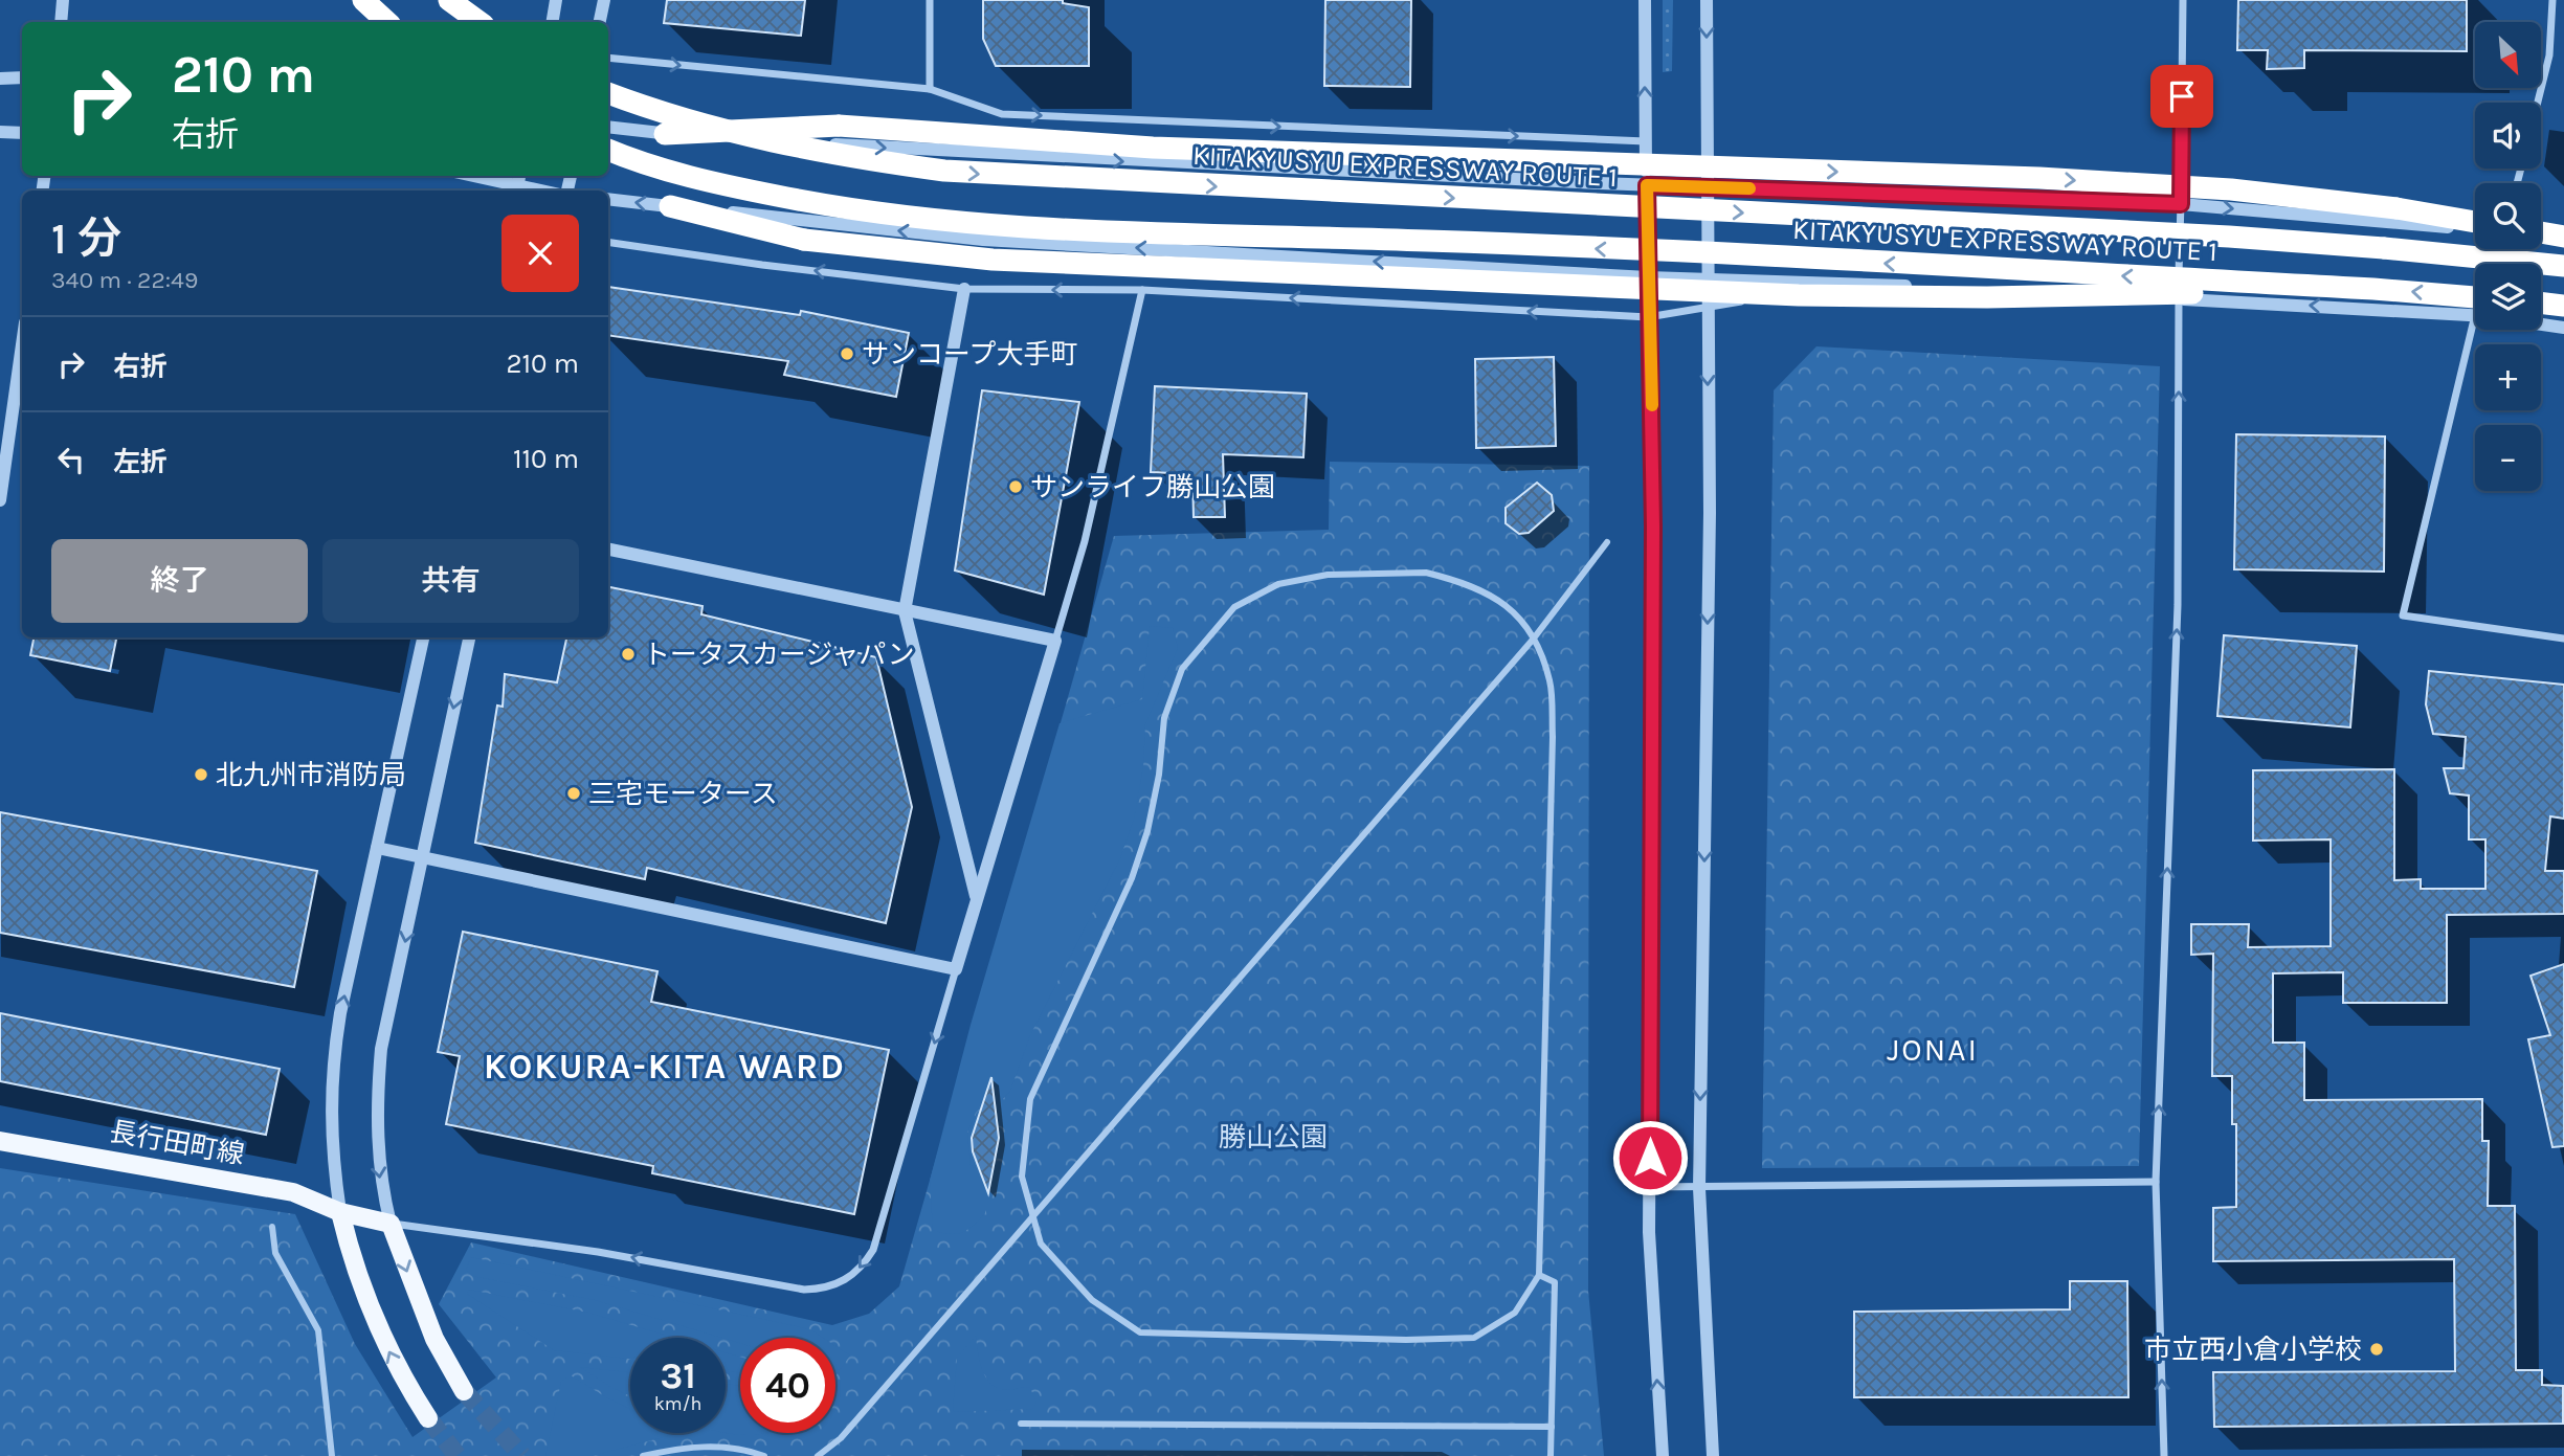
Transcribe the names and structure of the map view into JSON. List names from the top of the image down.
{
  "streets": {
    "highway": ["KITAKYUSYU EXPRESSWAY ROUTE 1"],
    "main road": ["長行田町線"]
  },
  "districts": ["JONAI", "KOKURA-KITA WARD"],
  "parks": ["勝山公園"],
  "places": [
    "サンコープ大手町",
    "サンライフ勝山公園",
    "トータスカージャパン",
    "北九州市消防局",
    "三宅モータース",
    "市立西小倉小学校"
  ],
  "north": "bottom right",
  "page": {
    "map_buttons": ["+", "−"],
    "turn": ["210 m", "右折"],
    "heading": ["1 分", "340 m · 22:49"],
    "list": [
      {
        "name": "右折",
        "value": "210 m"
      },
      {
        "name": "左折",
        "value": "110 m"
      }
    ],
    "buttons": ["終了", "共有"],
    "speed": "31 km/h",
    "limit": "40"
  }
}
